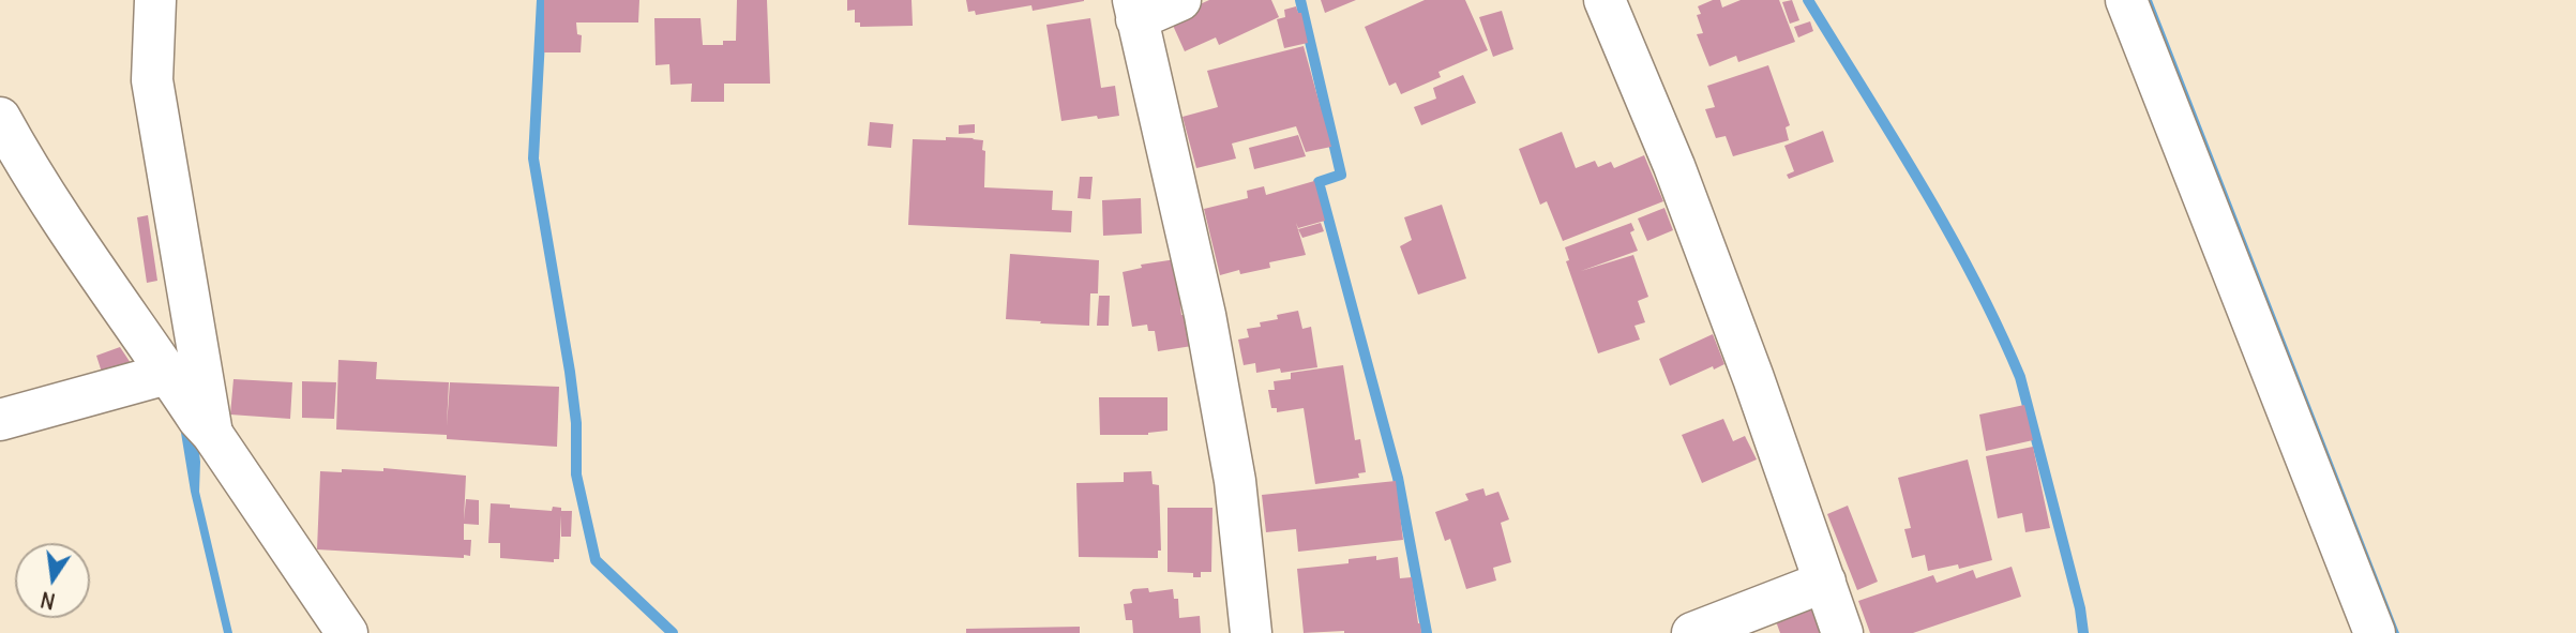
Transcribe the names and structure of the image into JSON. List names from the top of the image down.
{
  "north": "bottom"
}
